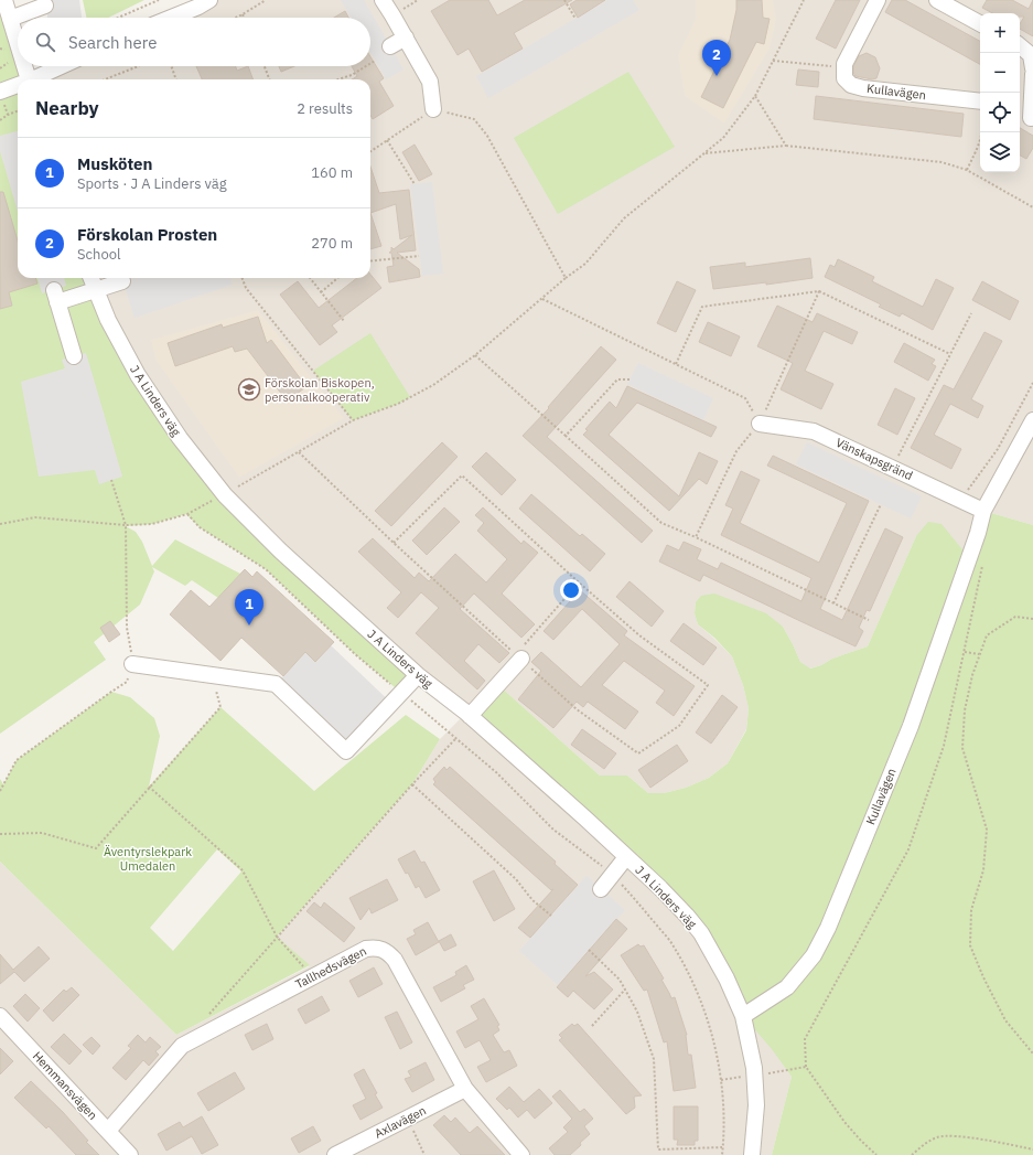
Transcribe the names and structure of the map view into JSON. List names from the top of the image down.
{
  "streets": {
    "street": [
      "Kullavägen",
      "J A Linders väg",
      "Vänskapsgränd",
      "Tallhedsvägen",
      "Hemmansvägen",
      "Axlavägen"
    ]
  },
  "crossings": [
    ["Kullavägen", "J A Linders väg"],
    ["Kullavägen", "Vänskapsgränd"],
    ["Tallhedsvägen", "Hemmansvägen"],
    ["Tallhedsvägen", "Axlavägen"]
  ],
  "parks": ["Äventyrslekpark Umedalen"],
  "places": {
    "school or university": ["Förskolan Biskopen, personalkooperativ"]
  },
  "page": {
    "map_buttons": ["+", "−"],
    "search": "Search here",
    "pins": ["2", "1"],
    "heading": ["Nearby", "2 results"],
    "list": [
      {
        "mark": "1",
        "name": "Musköten",
        "note": "Sports · J A Linders väg",
        "value": "160 m"
      },
      {
        "mark": "2",
        "name": "Förskolan Prosten",
        "note": "School",
        "value": "270 m"
      }
    ]
  }
}
